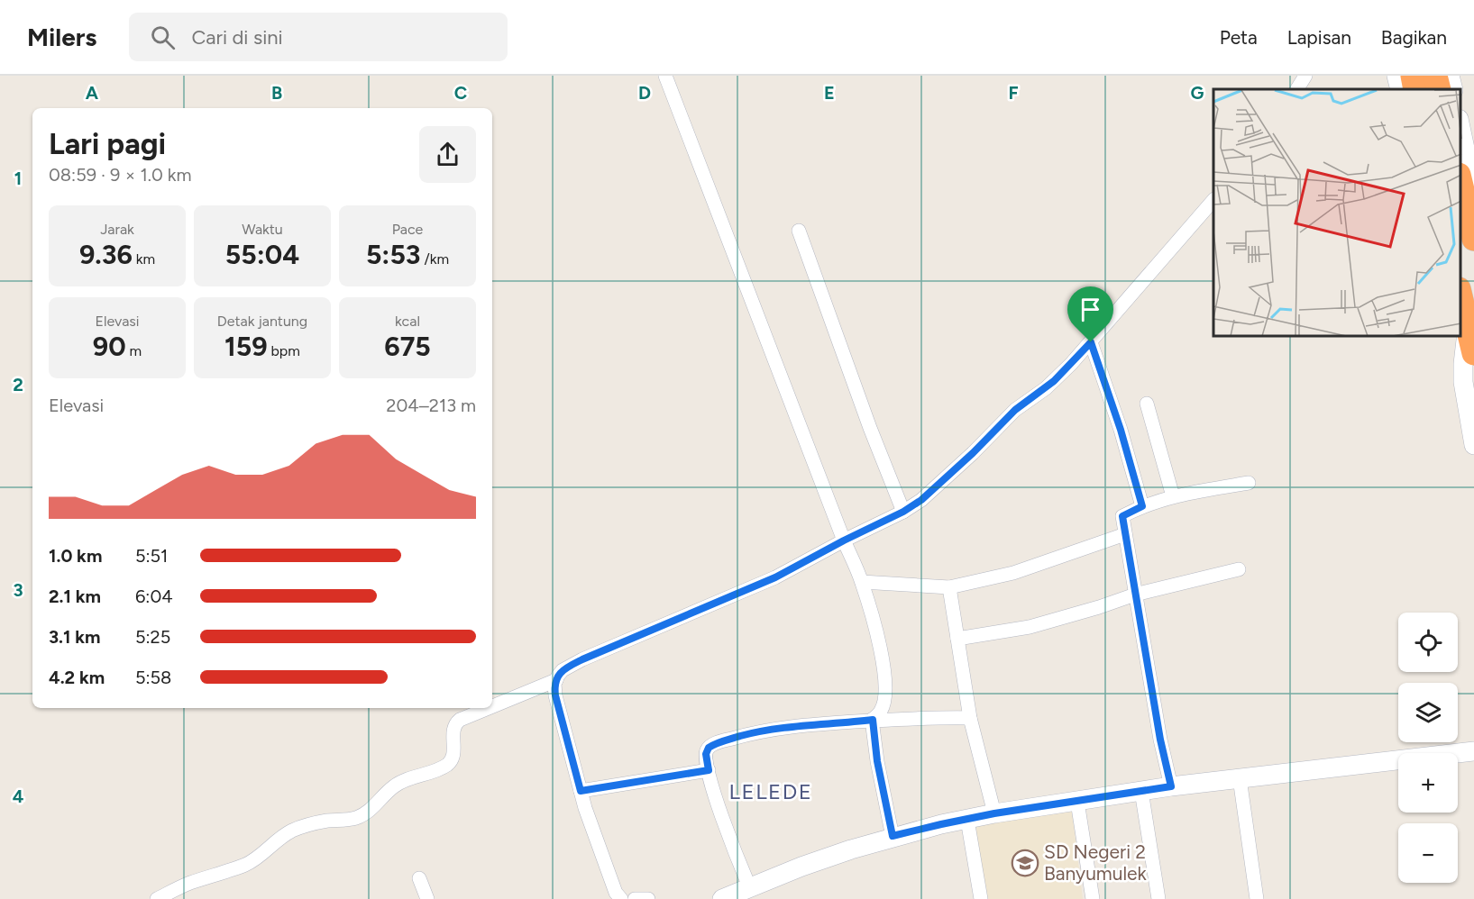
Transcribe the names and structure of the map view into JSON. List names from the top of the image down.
{
  "districts": ["LELEDE"],
  "places": {
    "school or university": ["SD Negeri 2 Banyumulek"]
  },
  "page": {
    "header": "Milers",
    "search": "Cari di sini",
    "nav": ["Peta", "Lapisan", "Bagikan"],
    "heading": ["Lari pagi", "08:59 · 9 × 1.0 km"],
    "stats": [
      ["Jarak", "9.36 km"],
      ["Waktu", "55:04"],
      ["Pace", "5:53 /km"],
      ["Elevasi", "90 m"],
      ["Detak jantung", "159 bpm"],
      ["kcal", "675"]
    ],
    "chart": ["Elevasi", "204–213 m"],
    "list": [
      {
        "name": "1.0 km",
        "note": "5:51"
      },
      {
        "name": "2.1 km",
        "note": "6:04"
      },
      {
        "name": "3.1 km",
        "note": "5:25"
      },
      {
        "name": "4.2 km",
        "note": "5:58"
      }
    ],
    "map_buttons": ["+", "−"]
  },
  "grid": {
    "columns": [
      "A",
      "B",
      "C",
      "D",
      "E",
      "F",
      "G"
    ],
    "rows": [
      "1",
      "2",
      "3",
      "4"
    ]
  }
}
